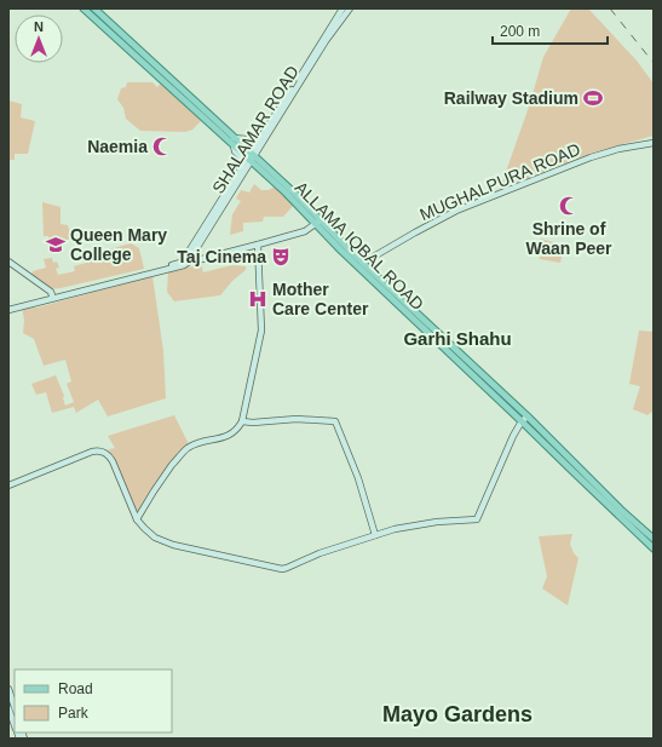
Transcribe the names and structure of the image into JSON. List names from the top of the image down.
{
  "streets": {
    "main road": ["SHALAMAR ROAD", "MUGHALPURA ROAD", "ALLAMA IQBAL ROAD"]
  },
  "crossings": [
    ["SHALAMAR ROAD", "ALLAMA IQBAL ROAD"],
    ["MUGHALPURA ROAD", "ALLAMA IQBAL ROAD"]
  ],
  "districts": ["Garhi Shahu", "Mayo Gardens"],
  "places": {
    "sports": ["Railway Stadium"],
    "mosque": ["Naemia", "Shrine of Waan Peer"],
    "school or university": ["Queen Mary College"],
    "theatre": ["Taj Cinema"],
    "hospital": ["Mother Care Center"]
  },
  "legend": ["Road", "Park"],
  "scale_bar": "200 m",
  "north": "top"
}
